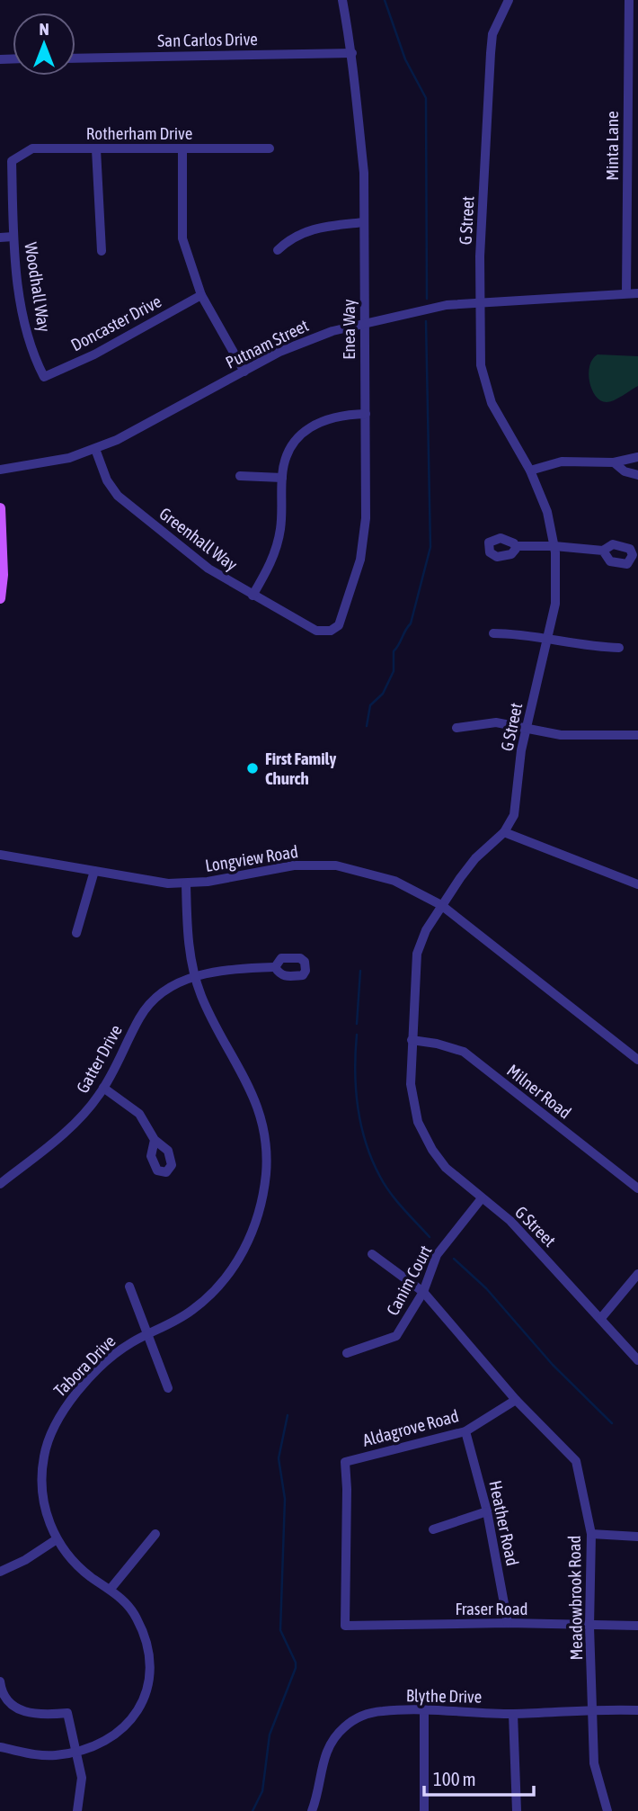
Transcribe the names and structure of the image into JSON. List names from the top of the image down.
{
  "streets": {
    "street": [
      "San Carlos Drive",
      "Rotherham Drive",
      "Minta Lane",
      "G Street",
      "Woodhall Way",
      "Doncaster Drive",
      "Enea Way",
      "Putnam Street",
      "Greenhall Way",
      "Longview Road",
      "Gatter Drive",
      "Milner Road",
      "Canim Court",
      "Tabora Drive",
      "Aldagrove Road",
      "Heather Road",
      "Meadowbrook Road",
      "Fraser Road",
      "Blythe Drive"
    ]
  },
  "crossings": [
    ["San Carlos Drive", "Enea Way"],
    ["Rotherham Drive", "Woodhall Way"],
    ["Minta Lane", "Putnam Street"],
    ["G Street", "Putnam Street"],
    ["G Street", "Longview Road"],
    ["G Street", "Milner Road"],
    ["G Street", "Canim Court"],
    ["Woodhall Way", "Doncaster Drive"],
    ["Enea Way", "Putnam Street"],
    ["Enea Way", "Greenhall Way"],
    ["Putnam Street", "Greenhall Way"],
    ["Longview Road", "Tabora Drive"],
    ["Gatter Drive", "Tabora Drive"],
    ["Canim Court", "Meadowbrook Road"],
    ["Aldagrove Road", "Heather Road"],
    ["Aldagrove Road", "Meadowbrook Road"],
    ["Aldagrove Road", "Fraser Road"],
    ["Heather Road", "Fraser Road"],
    ["Meadowbrook Road", "Fraser Road"],
    ["Meadowbrook Road", "Blythe Drive"]
  ],
  "places": ["First Family Church"],
  "scale_bar": "100 m",
  "north": "top"
}
